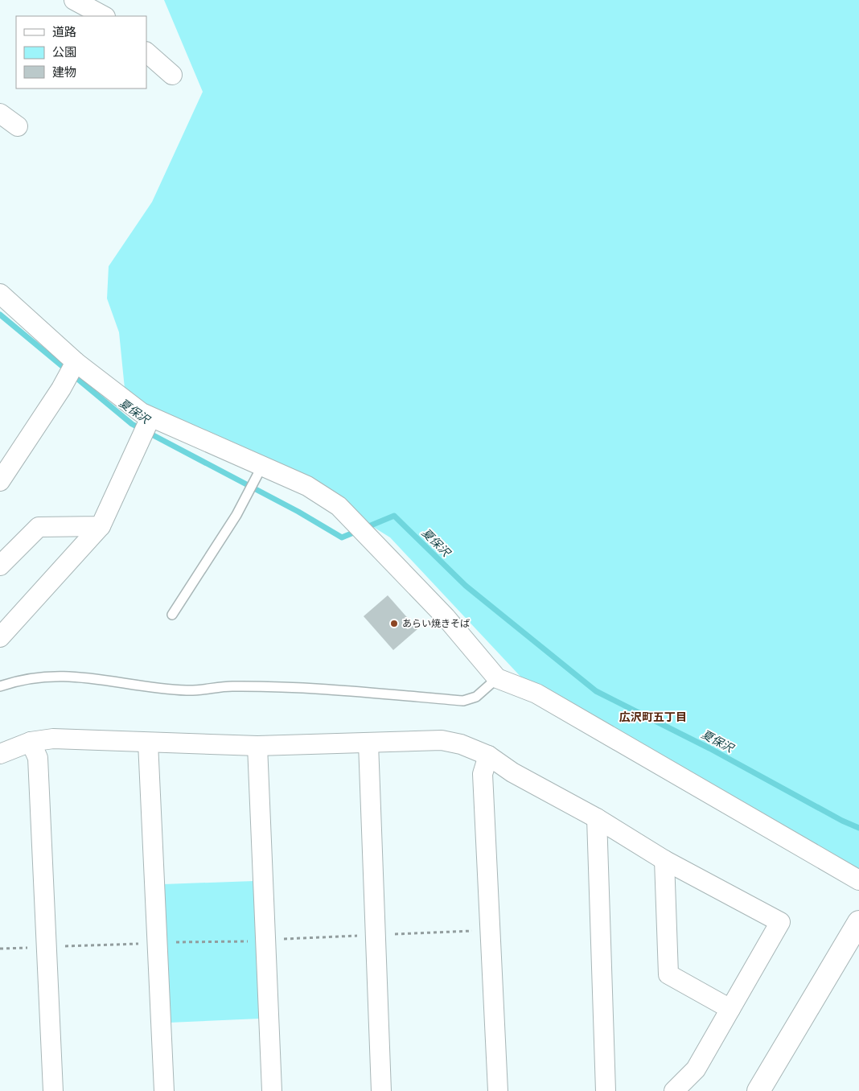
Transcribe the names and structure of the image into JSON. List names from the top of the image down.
{
  "districts": ["広沢町五丁目"],
  "water": ["夏保沢"],
  "places": ["あらい焼きそば"],
  "legend": ["道路", "公園", "建物"]
}
